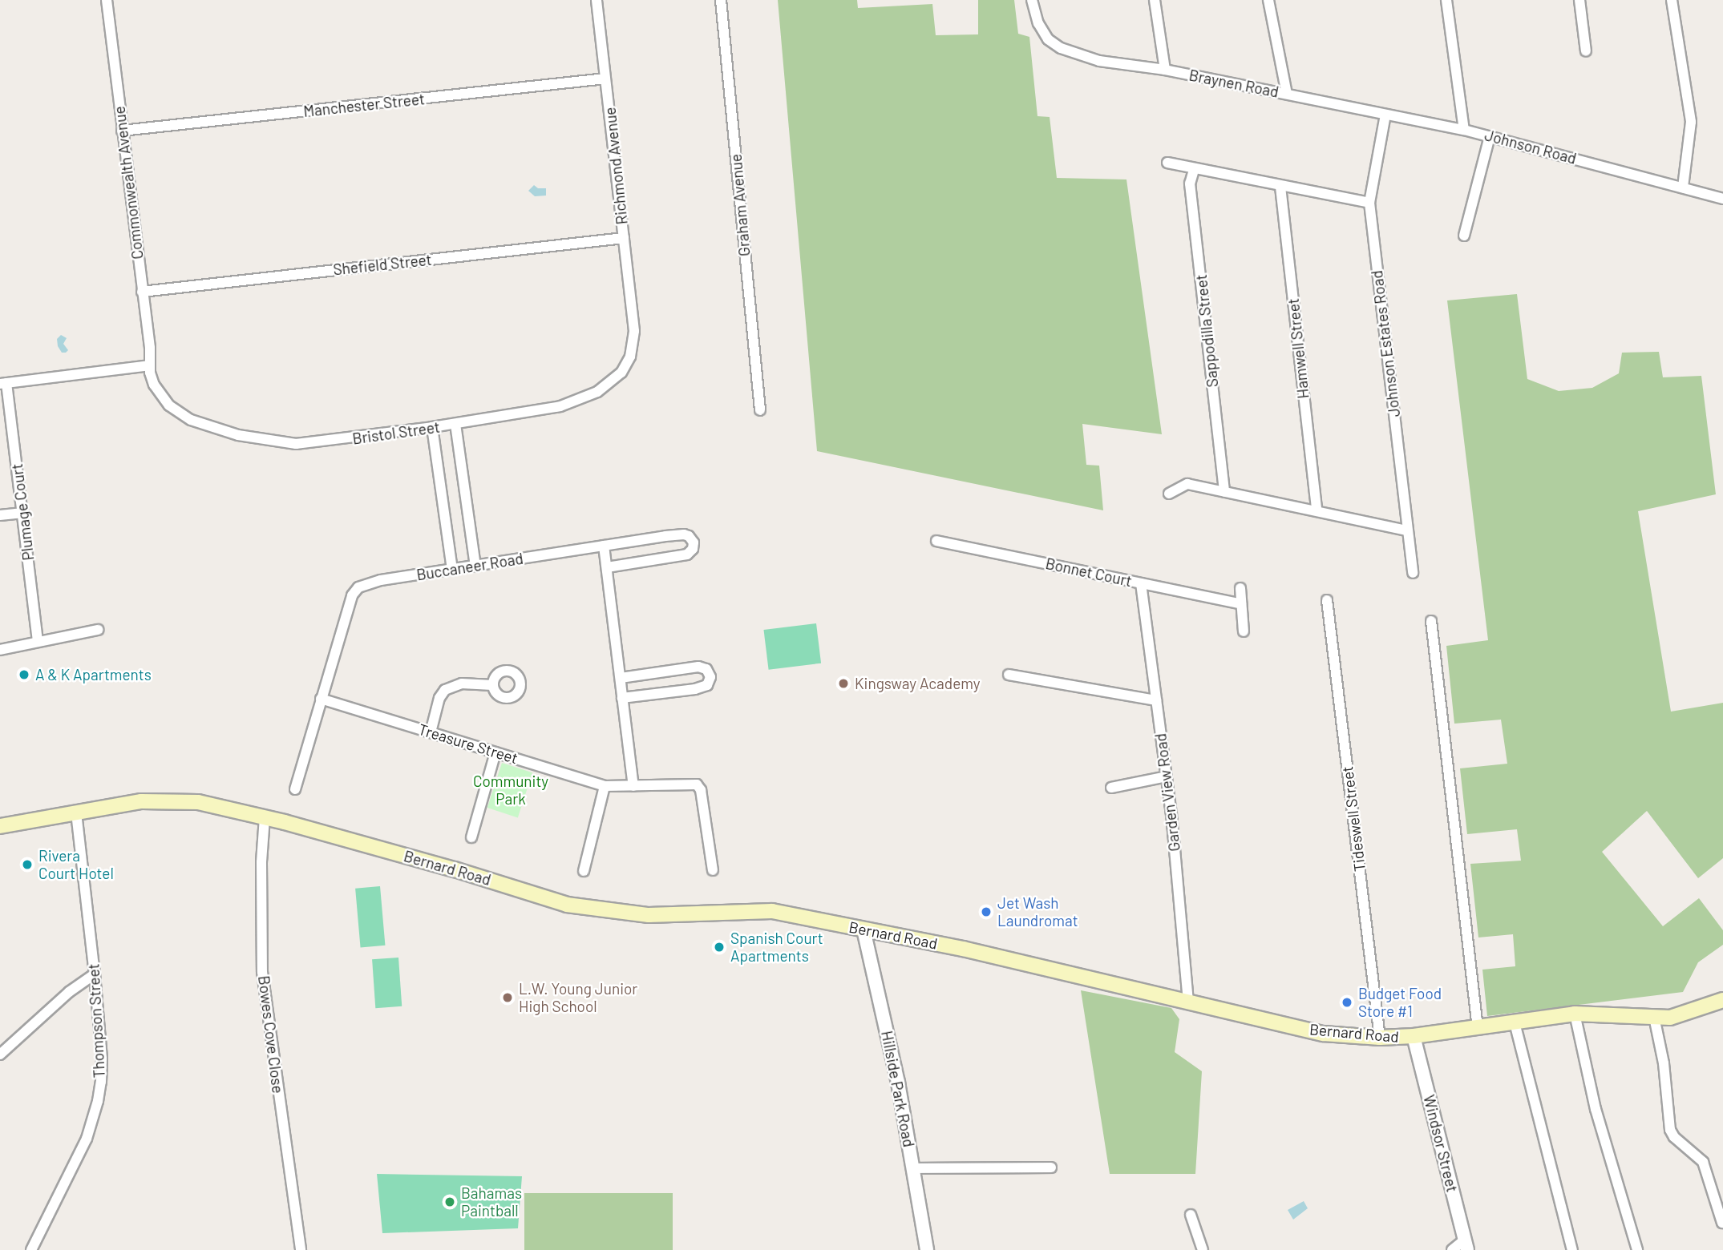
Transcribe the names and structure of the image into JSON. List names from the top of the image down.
{
  "streets": {
    "main road": ["Bernard Road"],
    "street": [
      "Braynen Road",
      "Manchester Street",
      "Johnson Road",
      "Richmond Avenue",
      "Commonwealth Avenue",
      "Graham Avenue",
      "Shefield Street",
      "Sappodilla Street",
      "Johnson Estates Road",
      "Hamwell Street",
      "Bristol Street",
      "Plumage Court",
      "Buccaneer Road",
      "Bonnet Court",
      "Treasure Street",
      "Garden View Road",
      "Tideswell Street",
      "Thompson Street",
      "Bowes Cove Close",
      "Hillside Park Road",
      "Windsor Street"
    ]
  },
  "crossings": [
    ["Braynen Road", "Johnson Road"],
    ["Braynen Road", "Johnson Estates Road"],
    ["Manchester Street", "Richmond Avenue"],
    ["Manchester Street", "Commonwealth Avenue"],
    ["Richmond Avenue", "Shefield Street"],
    ["Richmond Avenue", "Bristol Street"],
    ["Commonwealth Avenue", "Shefield Street"],
    ["Commonwealth Avenue", "Bristol Street"],
    ["Buccaneer Road", "Treasure Street"],
    ["Bonnet Court", "Garden View Road"],
    ["Garden View Road", "Bernard Road"],
    ["Tideswell Street", "Bernard Road"],
    ["Bernard Road", "Thompson Street"],
    ["Bernard Road", "Bowes Cove Close"],
    ["Bernard Road", "Hillside Park Road"],
    ["Bernard Road", "Windsor Street"]
  ],
  "parks": ["Community Park"],
  "places": [
    "A & K Apartments",
    "Kingsway Academy",
    "Rivera Court Hotel",
    "Jet Wash Laundromat",
    "Spanish Court Apartments",
    "L.W. Young Junior High School",
    "Budget Food Store #1",
    "Bahamas Paintball"
  ]
}
